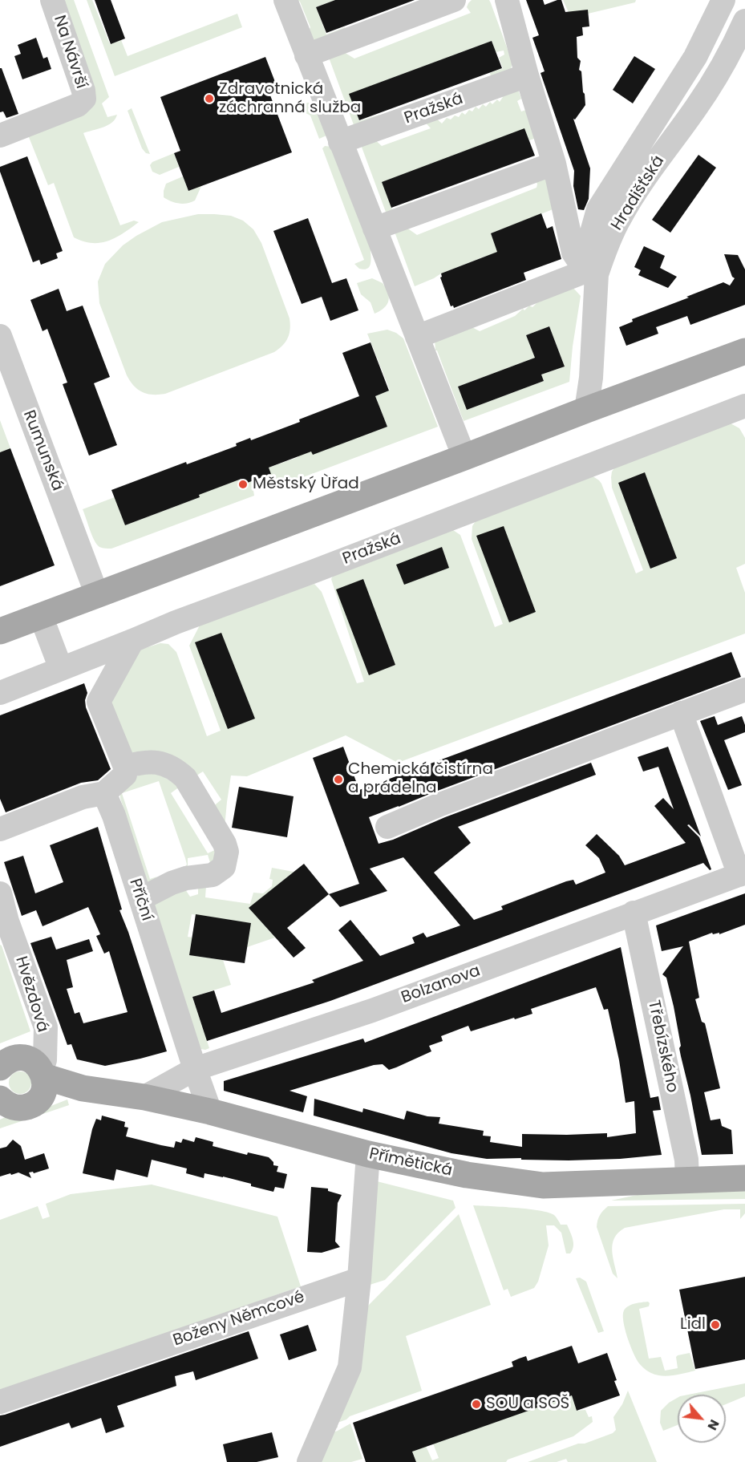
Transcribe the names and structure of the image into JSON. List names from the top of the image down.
{
  "streets": {
    "main road": ["Přímětická"],
    "street": [
      "Na Návrší",
      "Pražská",
      "Hradišťská",
      "Rumunská",
      "Příční",
      "Bolzanova",
      "Hvězdová",
      "Třebízského",
      "Boženy Němcové"
    ]
  },
  "crossings": [
    ["Příční", "Bolzanova"],
    ["Příční", "Přímětická"],
    ["Bolzanova", "Třebízského"],
    ["Bolzanova", "Přímětická"],
    ["Hvězdová", "Přímětická"],
    ["Třebízského", "Přímětická"]
  ],
  "places": [
    "Zdravotnická záchranná služba",
    "Městský Ùřad",
    "Chemická čistírna a prádelna",
    "Lidl",
    "SOU a SOŠ"
  ],
  "north": "bottom right"
}
